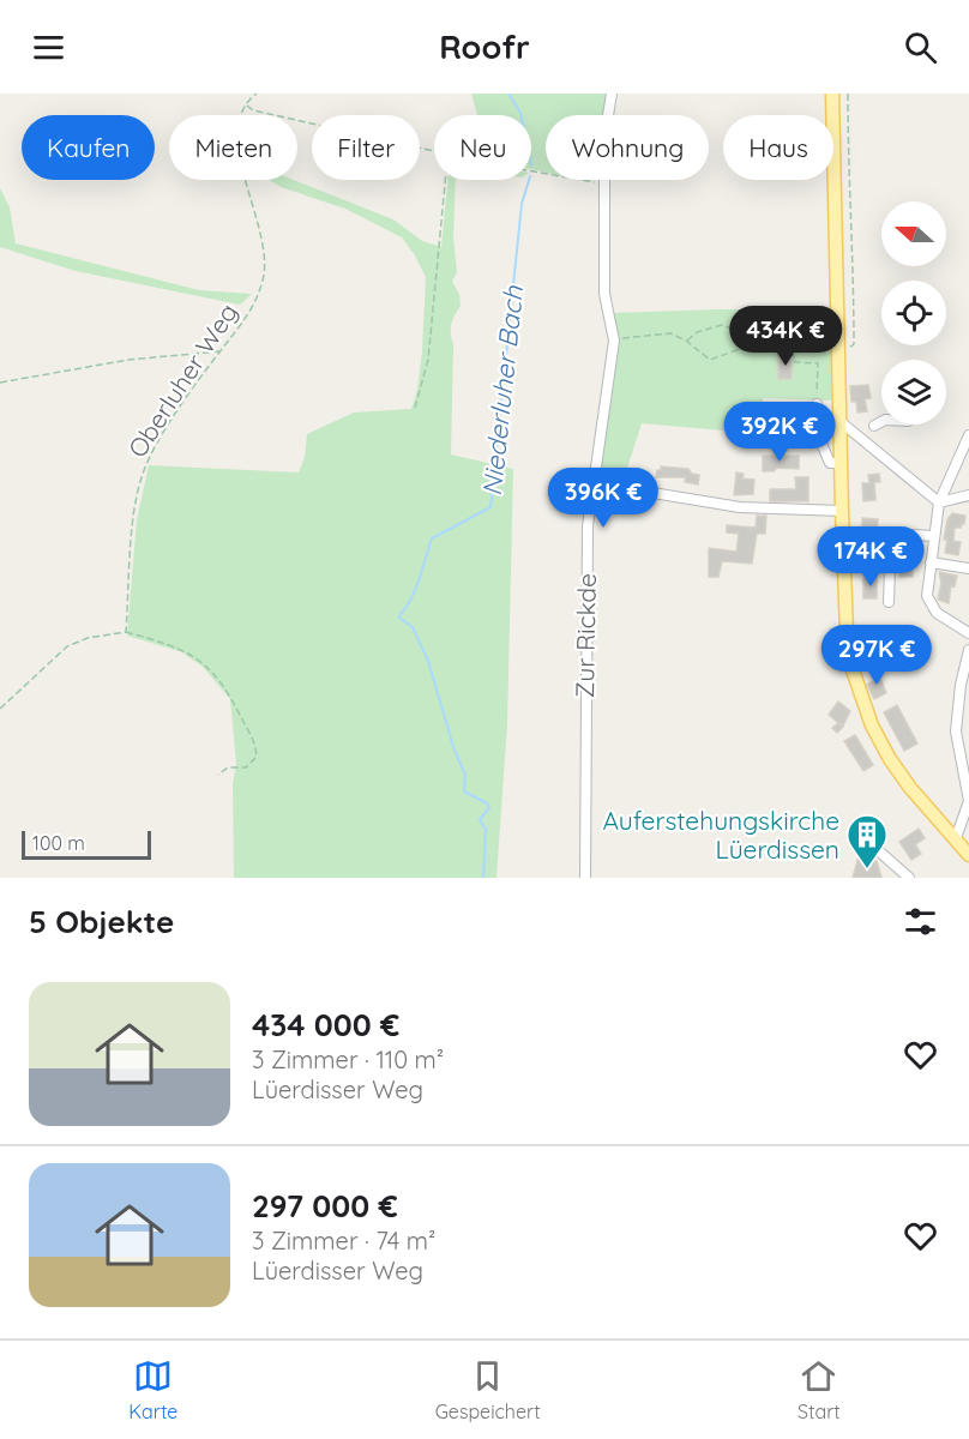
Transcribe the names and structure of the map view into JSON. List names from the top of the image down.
{
  "streets": {
    "street": ["Zur Rickde"],
    "path": ["Oberluher Weg"]
  },
  "water": ["Niederluher Bach"],
  "places": {
    "building": ["Auferstehungskirche Lüerdissen"]
  },
  "scale_bar": "100 m",
  "north": "left",
  "page": {
    "header": "Roofr",
    "chip": [
      "Kaufen",
      "Mieten",
      "Filter",
      "Neu",
      "Wohnung",
      "Haus"
    ],
    "price": [
      "434K €",
      "392K €",
      "396K €",
      "174K €",
      "297K €"
    ],
    "scale": "100 m",
    "heading": "5 Objekte",
    "list": [
      {
        "name": "434 000 €",
        "note": "3 Zimmer · 110 m² · Lüerdisser Weg"
      },
      {
        "name": "297 000 €",
        "note": "3 Zimmer · 74 m² · Lüerdisser Weg"
      }
    ],
    "tabs": ["Karte", "Gespeichert", "Start"]
  }
}
